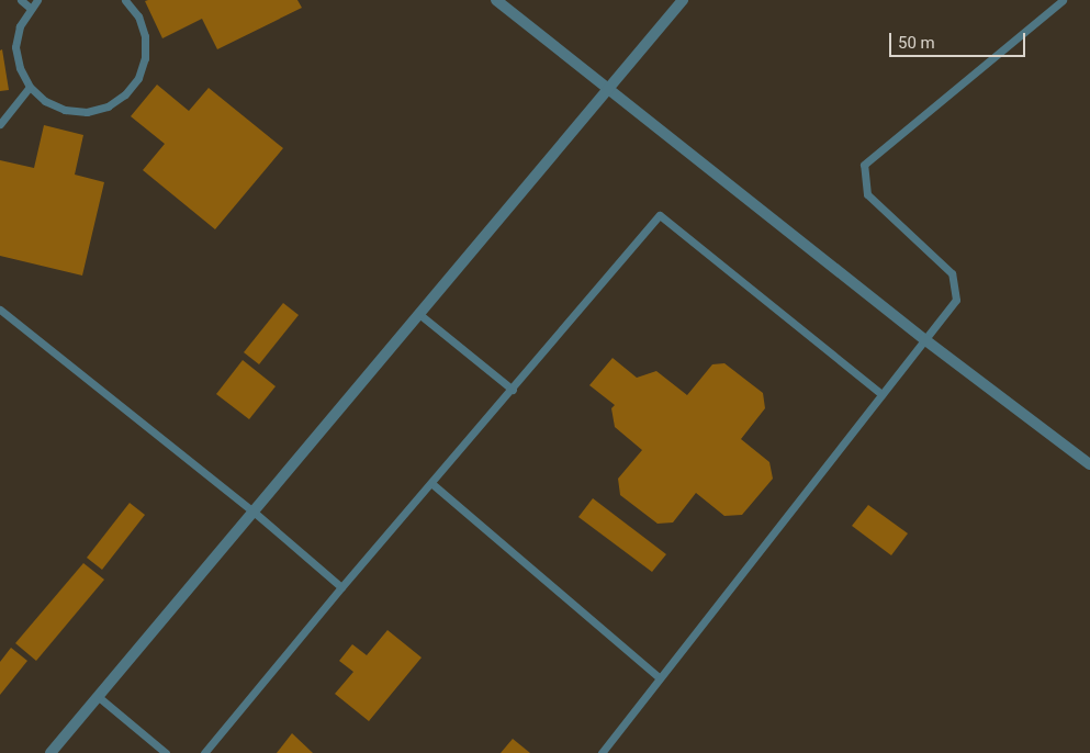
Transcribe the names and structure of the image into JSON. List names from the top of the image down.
{
  "scale_bar": "50 m"
}
